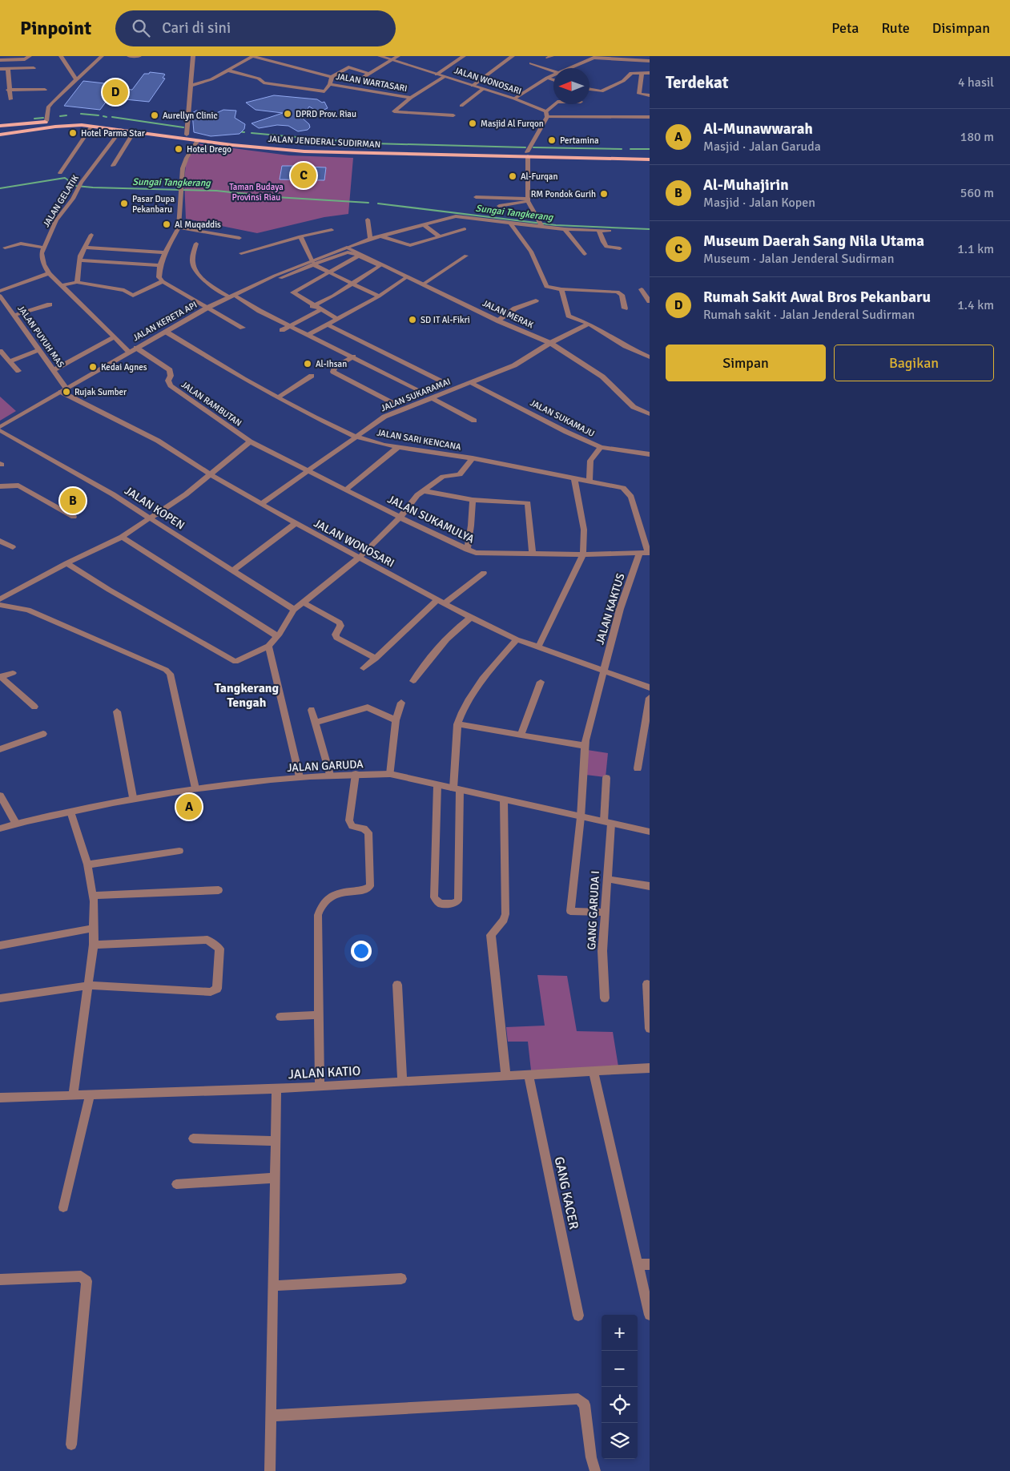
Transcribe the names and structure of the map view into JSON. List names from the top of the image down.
{
  "streets": {
    "main road": ["JALAN JENDERAL SUDIRMAN"],
    "street": [
      "JALAN WONOSARI",
      "JALAN WARTASARI",
      "JALAN GELATIK",
      "JALAN MERAK",
      "JALAN KERETA API",
      "JALAN PUYUH MAS",
      "JALAN SUKARAMAI",
      "JALAN RAMBUTAN",
      "JALAN SUKAMAJU",
      "JALAN SARI KENCANA",
      "JALAN KOPEN",
      "JALAN SUKAMULYA",
      "JALAN KAKTUS",
      "JALAN GARUDA",
      "GANG GARUDA I",
      "JALAN KATIO",
      "GANG KACER"
    ]
  },
  "crossings": [
    ["JALAN WONOSARI", "JALAN WARTASARI"],
    ["JALAN WONOSARI", "JALAN KERETA API"],
    ["JALAN WONOSARI", "JALAN PUYUH MAS"],
    ["JALAN WONOSARI", "JALAN SUKARAMAI"],
    ["JALAN WONOSARI", "JALAN KAKTUS"],
    ["JALAN JENDERAL SUDIRMAN", "JALAN GELATIK"],
    ["JALAN MERAK", "JALAN KERETA API"],
    ["JALAN MERAK", "JALAN SUKARAMAI"],
    ["JALAN KERETA API", "JALAN PUYUH MAS"],
    ["JALAN KERETA API", "JALAN RAMBUTAN"],
    ["JALAN KERETA API", "JALAN SARI KENCANA"],
    ["JALAN KERETA API", "JALAN KOPEN"],
    ["JALAN SUKARAMAI", "JALAN SUKAMAJU"],
    ["JALAN SUKARAMAI", "JALAN SARI KENCANA"],
    ["JALAN SUKARAMAI", "JALAN SUKAMULYA"],
    ["JALAN RAMBUTAN", "JALAN SUKAMULYA"],
    ["JALAN SARI KENCANA", "JALAN SUKAMULYA"],
    ["JALAN SARI KENCANA", "JALAN KAKTUS"],
    ["JALAN SUKAMULYA", "JALAN KAKTUS"],
    ["JALAN KAKTUS", "JALAN GARUDA"],
    ["JALAN KAKTUS", "GANG GARUDA I"],
    ["JALAN GARUDA", "GANG GARUDA I"],
    ["JALAN KATIO", "GANG KACER"]
  ],
  "districts": ["Tangkerang Tengah"],
  "water": ["Sungai Tangkerang"],
  "parks": ["Taman Budaya Provinsi Riau"],
  "places": [
    "DPRD Prov. Riau",
    "Aurellyn Clinic",
    "Masjid Al Furqon",
    "Hotel Parma Star",
    "Pertamina",
    "Hotel Drego",
    "Al-Furqan",
    "RM Pondok Gurih",
    "Pasar Dupa Pekanbaru",
    "Al Muqaddis",
    "SD IT Al-Fikri",
    "Al-Ihsan",
    "Kedai Agnes",
    "Rujak Sumber"
  ],
  "north": "left",
  "page": {
    "header": "Pinpoint",
    "search": "Cari di sini",
    "nav": ["Peta", "Rute", "Disimpan"],
    "heading": ["Terdekat", "4 hasil"],
    "pins": [
      "D",
      "C",
      "B",
      "A"
    ],
    "list": [
      {
        "mark": "A",
        "name": "Al-Munawwarah",
        "note": "Masjid · Jalan Garuda",
        "value": "180 m"
      },
      {
        "mark": "B",
        "name": "Al-Muhajirin",
        "note": "Masjid · Jalan Kopen",
        "value": "560 m"
      },
      {
        "mark": "C",
        "name": "Museum Daerah Sang Nila Utama",
        "note": "Museum · Jalan Jenderal Sudirman",
        "value": "1.1 km"
      },
      {
        "mark": "D",
        "name": "Rumah Sakit Awal Bros Pekanbaru",
        "note": "Rumah sakit · Jalan Jenderal Sudirman",
        "value": "1.4 km"
      }
    ],
    "buttons": ["Simpan", "Bagikan"],
    "map_buttons": ["+", "−"]
  }
}
